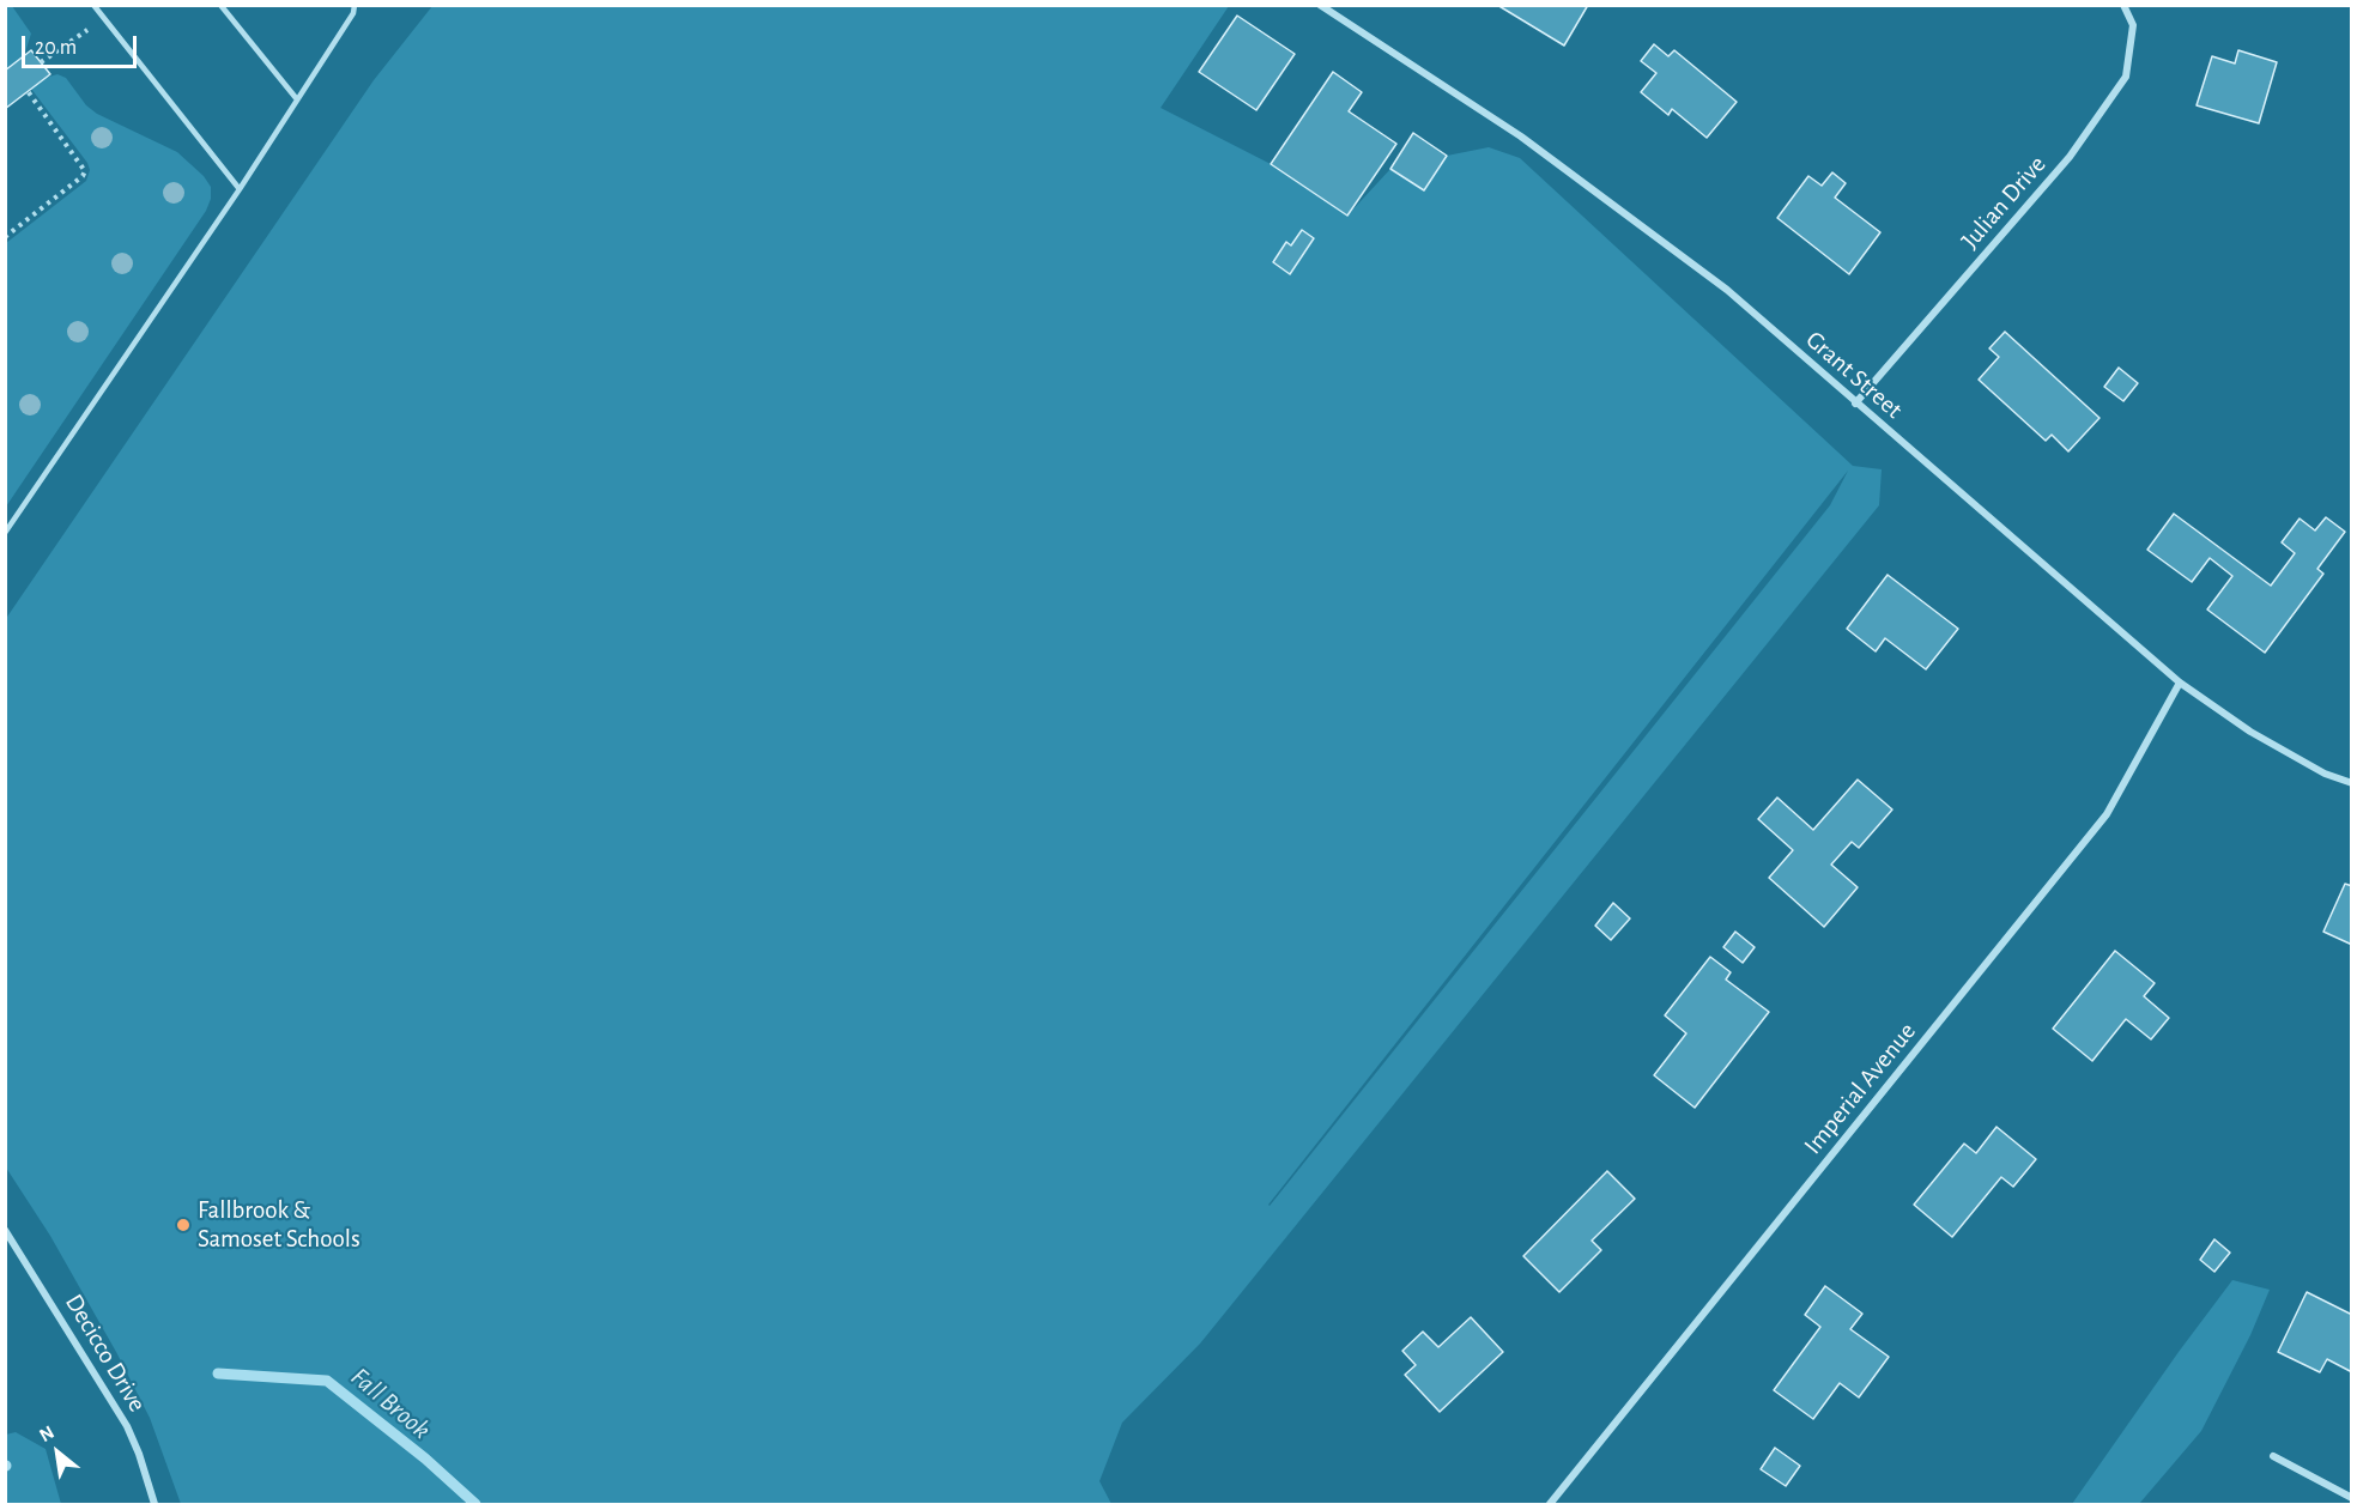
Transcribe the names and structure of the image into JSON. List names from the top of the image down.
{
  "streets": {
    "street": [
      "Julian Drive",
      "Grant Street",
      "Imperial Avenue",
      "Decicco Drive"
    ]
  },
  "crossings": [
    ["Julian Drive", "Grant Street"],
    ["Grant Street", "Imperial Avenue"]
  ],
  "water": ["Fall Brook"],
  "places": ["Fallbrook & Samoset Schools"],
  "scale_bar": "20 m",
  "north": "top left"
}
